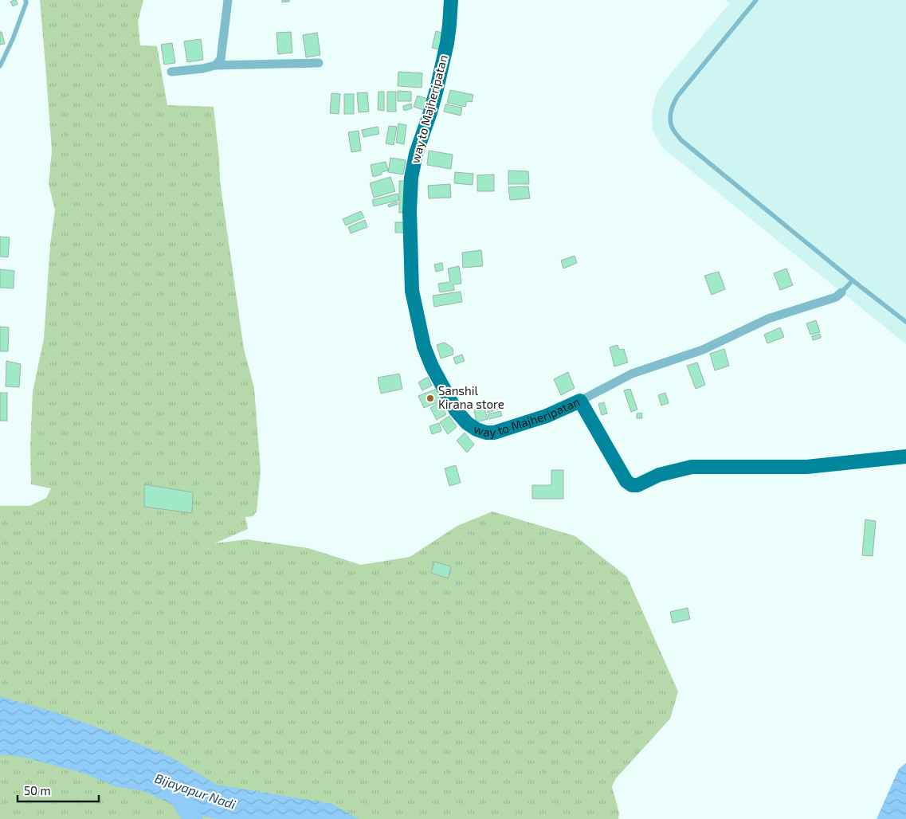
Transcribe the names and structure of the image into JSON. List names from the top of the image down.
{
  "streets": {
    "main road": ["way to Majheripatan"]
  },
  "water": ["Bijayapur Nadi"],
  "places": ["Sanshil Kirana store"],
  "scale_bar": "50 m"
}
